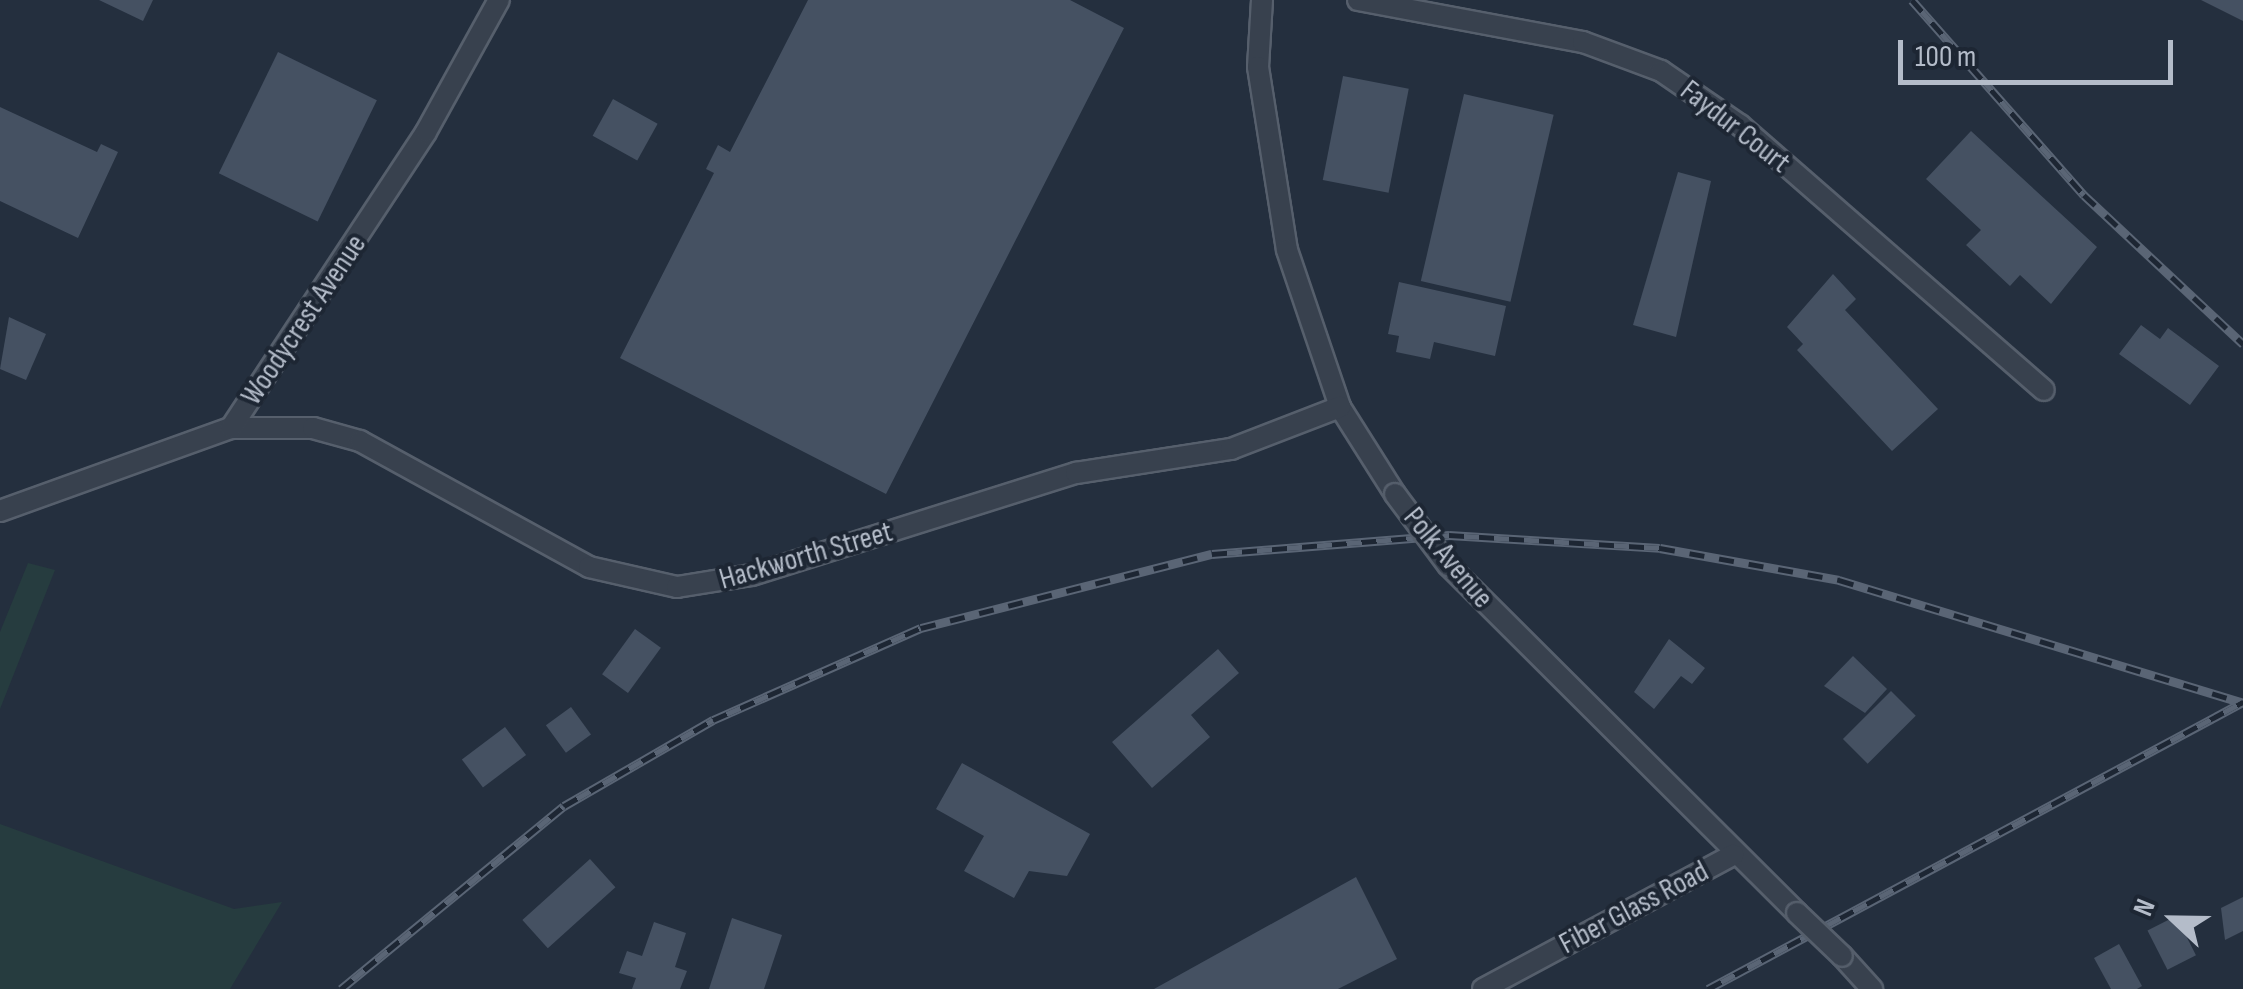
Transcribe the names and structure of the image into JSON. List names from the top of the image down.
{
  "streets": {
    "street": [
      "Faydur Court",
      "Woodycrest Avenue",
      "Hackworth Street",
      "Polk Avenue",
      "Fiber Glass Road"
    ]
  },
  "crossings": [
    ["Woodycrest Avenue", "Hackworth Street"],
    ["Hackworth Street", "Polk Avenue"],
    ["Polk Avenue", "Fiber Glass Road"]
  ],
  "scale_bar": "100 m",
  "north": "left"
}
